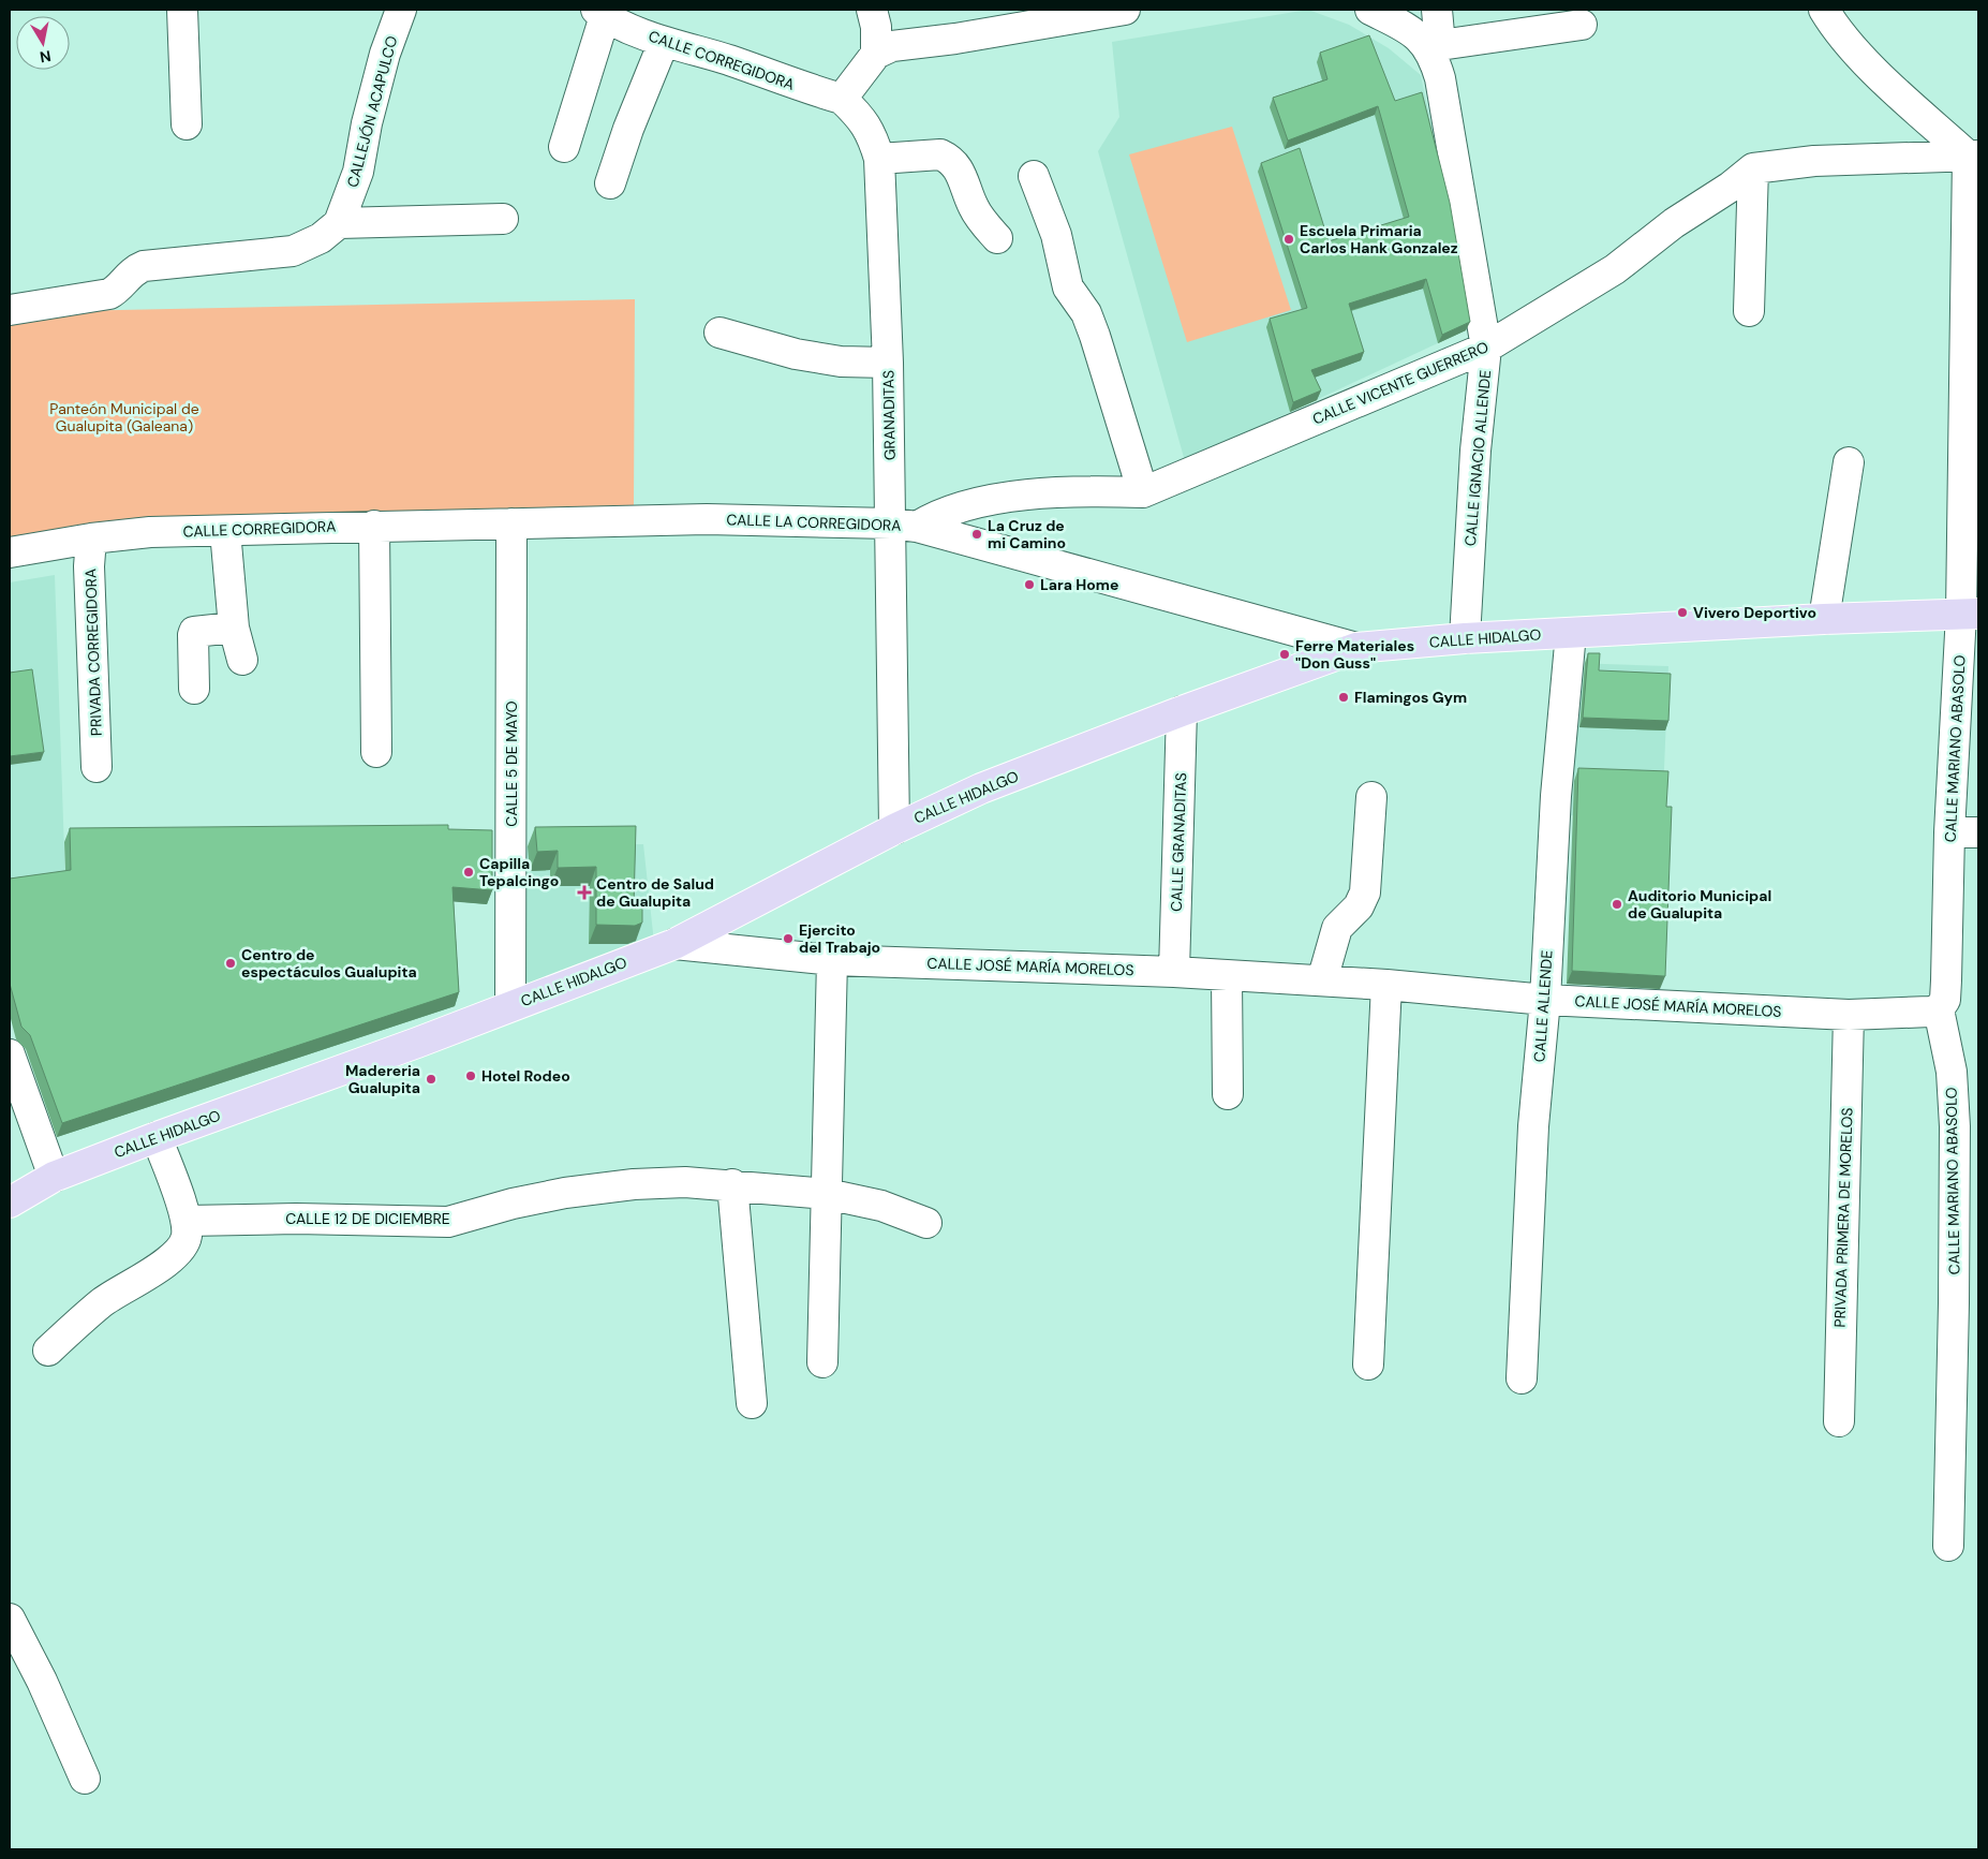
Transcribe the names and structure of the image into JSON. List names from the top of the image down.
{
  "streets": {
    "main road": ["CALLE HIDALGO"],
    "street": [
      "CALLE CORREGIDORA",
      "CALLEJÓN ACAPULCO",
      "CALLE VICENTE GUERRERO",
      "GRANADITAS",
      "CALLE IGNACIO ALLENDE",
      "CALLE LA CORREGIDORA",
      "PRIVADA CORREGIDORA",
      "CALLE MARIANO ABASOLO",
      "CALLE 5 DE MAYO",
      "CALLE GRANADITAS",
      "CALLE JOSÉ MARÍA MORELOS",
      "CALLE ALLENDE",
      "PRIVADA PRIMERA DE MORELOS",
      "CALLE 12 DE DICIEMBRE"
    ]
  },
  "crossings": [
    ["CALLE CORREGIDORA", "GRANADITAS"],
    ["CALLE CORREGIDORA", "CALLE LA CORREGIDORA"],
    ["CALLE CORREGIDORA", "PRIVADA CORREGIDORA"],
    ["CALLE CORREGIDORA", "CALLE 5 DE MAYO"],
    ["CALLE VICENTE GUERRERO", "GRANADITAS"],
    ["CALLE VICENTE GUERRERO", "CALLE IGNACIO ALLENDE"],
    ["CALLE VICENTE GUERRERO", "CALLE LA CORREGIDORA"],
    ["GRANADITAS", "CALLE LA CORREGIDORA"],
    ["GRANADITAS", "CALLE HIDALGO"],
    ["CALLE IGNACIO ALLENDE", "CALLE HIDALGO"],
    ["CALLE LA CORREGIDORA", "CALLE HIDALGO"],
    ["CALLE LA CORREGIDORA", "CALLE 5 DE MAYO"],
    ["CALLE HIDALGO", "CALLE MARIANO ABASOLO"],
    ["CALLE HIDALGO", "CALLE 5 DE MAYO"],
    ["CALLE HIDALGO", "CALLE GRANADITAS"],
    ["CALLE HIDALGO", "CALLE JOSÉ MARÍA MORELOS"],
    ["CALLE HIDALGO", "CALLE ALLENDE"],
    ["CALLE MARIANO ABASOLO", "CALLE JOSÉ MARÍA MORELOS"],
    ["CALLE GRANADITAS", "CALLE JOSÉ MARÍA MORELOS"],
    ["CALLE JOSÉ MARÍA MORELOS", "CALLE ALLENDE"],
    ["CALLE JOSÉ MARÍA MORELOS", "PRIVADA PRIMERA DE MORELOS"]
  ],
  "parks": ["Panteón Municipal de Gualupita (Galeana)"],
  "places": {
    "other": [
      "Escuela Primaria Carlos Hank Gonzalez",
      "La Cruz de mi Camino",
      "Lara Home",
      "Vivero Deportivo",
      "Ferre Materiales \"Don Guss\"",
      "Flamingos Gym",
      "Capilla Tepalcingo",
      "Auditorio Municipal de Gualupita",
      "Ejercito del Trabajo",
      "Centro de espectáculos Gualupita",
      "Hotel Rodeo",
      "Madereria Gualupita"
    ],
    "health": ["Centro de Salud de Gualupita"]
  },
  "north": "bottom"
}
